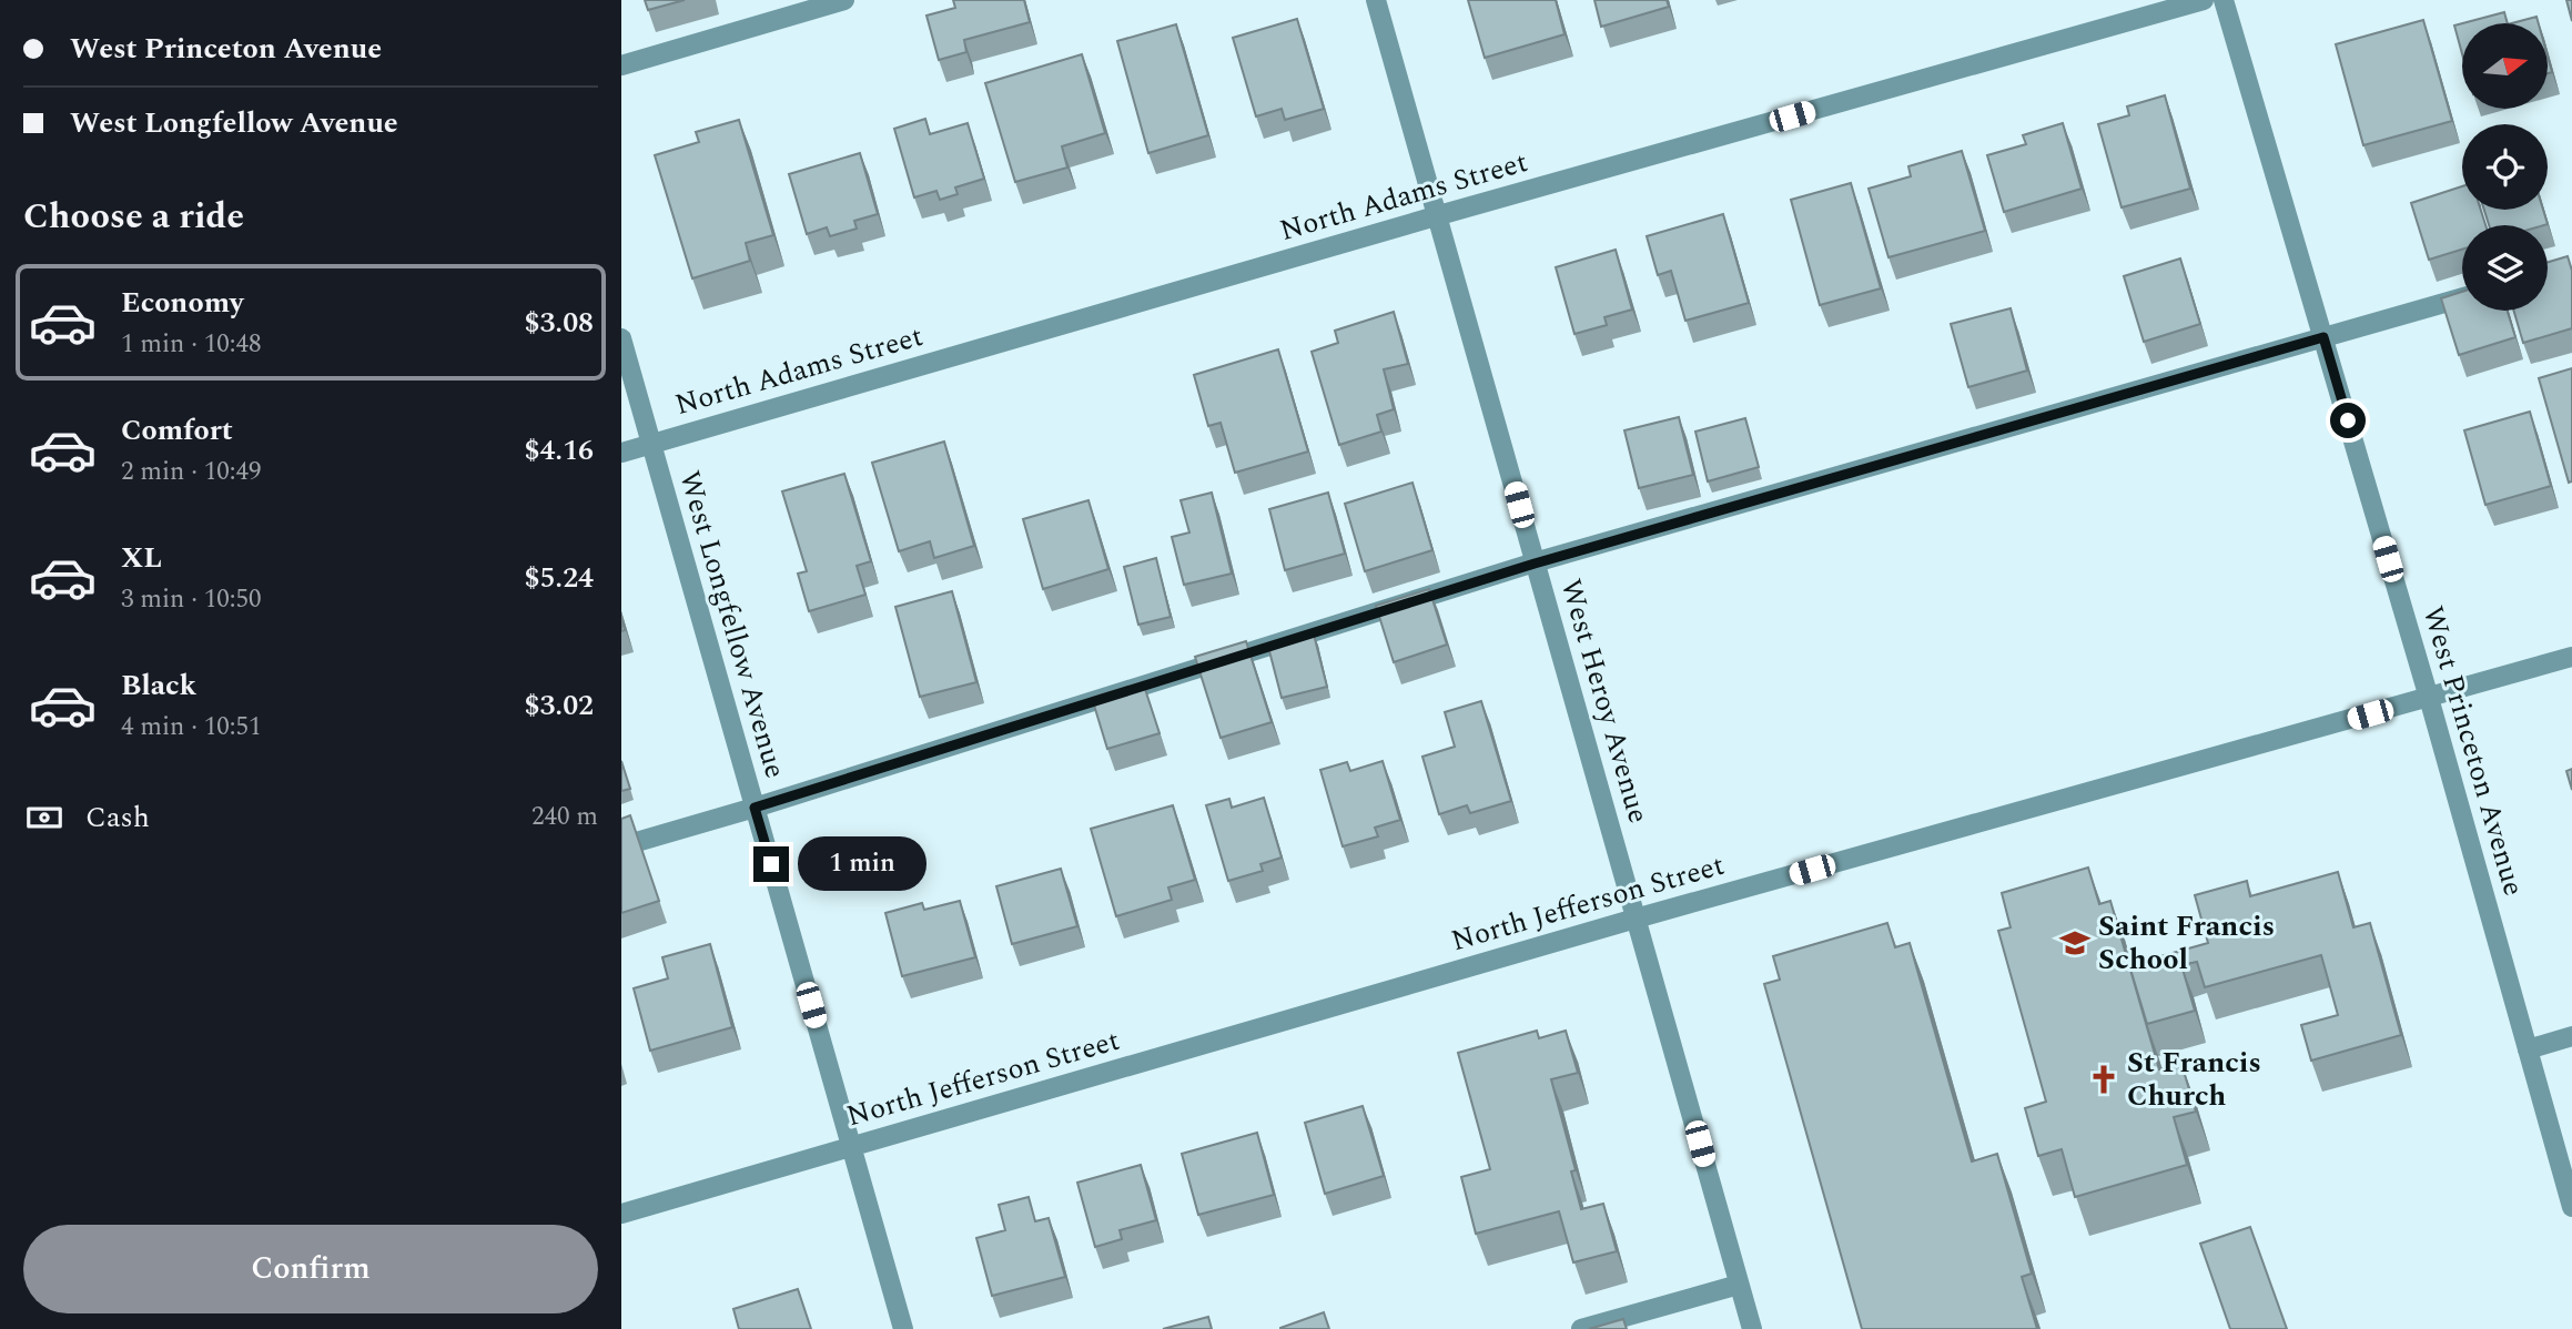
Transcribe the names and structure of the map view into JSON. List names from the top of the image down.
{
  "streets": {
    "street": [
      "North Adams Street",
      "West Longfellow Avenue",
      "West Heroy Avenue",
      "West Princeton Avenue",
      "North Jefferson Street"
    ]
  },
  "crossings": [
    ["North Adams Street", "West Longfellow Avenue"],
    ["North Adams Street", "West Heroy Avenue"],
    ["West Longfellow Avenue", "North Jefferson Street"],
    ["West Heroy Avenue", "North Jefferson Street"],
    ["West Princeton Avenue", "North Jefferson Street"]
  ],
  "places": {
    "school or university": ["Saint Francis School"],
    "church": ["St Francis Church"]
  },
  "north": "right",
  "page": {
    "banner": ["West Princeton Avenue", "West Longfellow Avenue"],
    "heading": "Choose a ride",
    "list": [
      {
        "name": "Economy",
        "note": "1 min · 10:48",
        "value": "$3.08"
      },
      {
        "name": "Comfort",
        "note": "2 min · 10:49",
        "value": "$4.16"
      },
      {
        "name": "XL",
        "note": "3 min · 10:50",
        "value": "$5.24"
      },
      {
        "name": "Black",
        "note": "4 min · 10:51",
        "value": "$3.02"
      }
    ],
    "pay": ["Cash", "240 m"],
    "bubble": "1 min",
    "buttons": "Confirm"
  }
}
